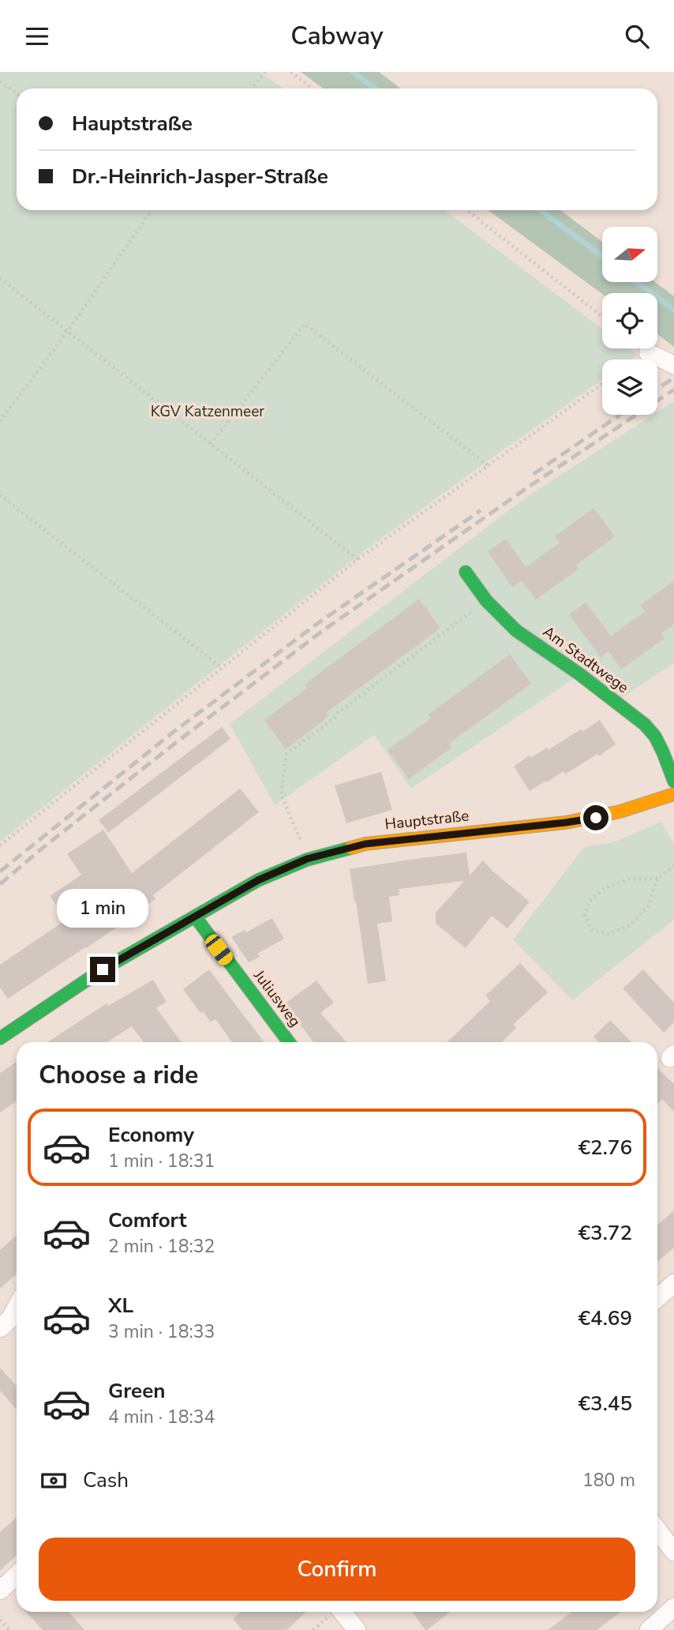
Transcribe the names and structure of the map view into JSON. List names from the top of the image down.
{
  "streets": {
    "street": ["Am Stadtwege", "Hauptstraße", "Juliusweg"]
  },
  "crossings": [
    ["Hauptstraße", "Juliusweg"]
  ],
  "parks": ["KGV Katzenmeer"],
  "north": "right",
  "page": {
    "header": "Cabway",
    "banner": ["Hauptstraße", "Dr.-Heinrich-Jasper-Straße"],
    "bubble": "1 min",
    "heading": "Choose a ride",
    "list": [
      {
        "name": "Economy",
        "note": "1 min · 18:31",
        "value": "€2.76"
      },
      {
        "name": "Comfort",
        "note": "2 min · 18:32",
        "value": "€3.72"
      },
      {
        "name": "XL",
        "note": "3 min · 18:33",
        "value": "€4.69"
      },
      {
        "name": "Green",
        "note": "4 min · 18:34",
        "value": "€3.45"
      }
    ],
    "pay": ["Cash", "180 m"],
    "buttons": "Confirm"
  }
}
